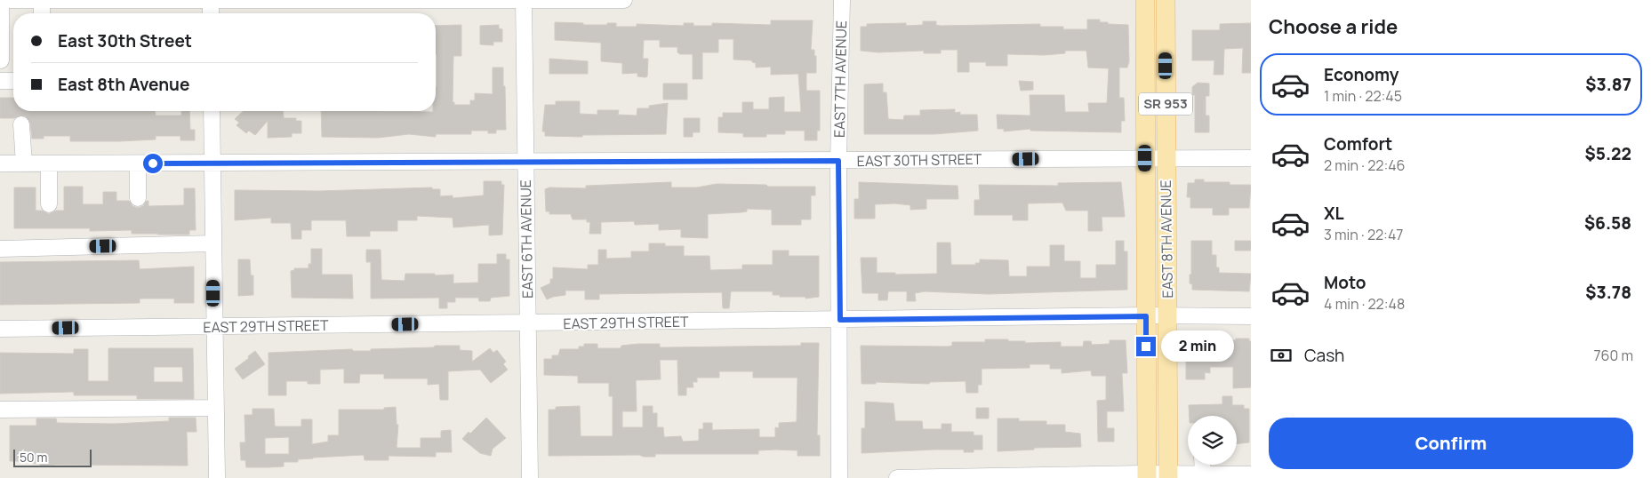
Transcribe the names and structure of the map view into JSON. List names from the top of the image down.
{
  "streets": {
    "main road": ["SR 953", "EAST 8TH AVENUE"],
    "street": [
      "EAST 7TH AVENUE",
      "EAST 30TH STREET",
      "EAST 6TH AVENUE",
      "EAST 29TH STREET"
    ]
  },
  "crossings": [
    ["EAST 7TH AVENUE", "EAST 30TH STREET"],
    ["EAST 7TH AVENUE", "EAST 29TH STREET"],
    ["EAST 30TH STREET", "EAST 6TH AVENUE"],
    ["EAST 30TH STREET", "EAST 8TH AVENUE"],
    ["EAST 6TH AVENUE", "EAST 29TH STREET"],
    ["EAST 8TH AVENUE", "EAST 29TH STREET"]
  ],
  "scale_bar": "50 m",
  "page": {
    "heading": "Choose a ride",
    "banner": ["East 30th Street", "East 8th Avenue"],
    "list": [
      {
        "name": "Economy",
        "note": "1 min · 22:45",
        "value": "$3.87"
      },
      {
        "name": "Comfort",
        "note": "2 min · 22:46",
        "value": "$5.22"
      },
      {
        "name": "XL",
        "note": "3 min · 22:47",
        "value": "$6.58"
      },
      {
        "name": "Moto",
        "note": "4 min · 22:48",
        "value": "$3.78"
      }
    ],
    "bubble": "2 min",
    "pay": ["Cash", "760 m"],
    "buttons": "Confirm",
    "scale": "50 m"
  }
}
